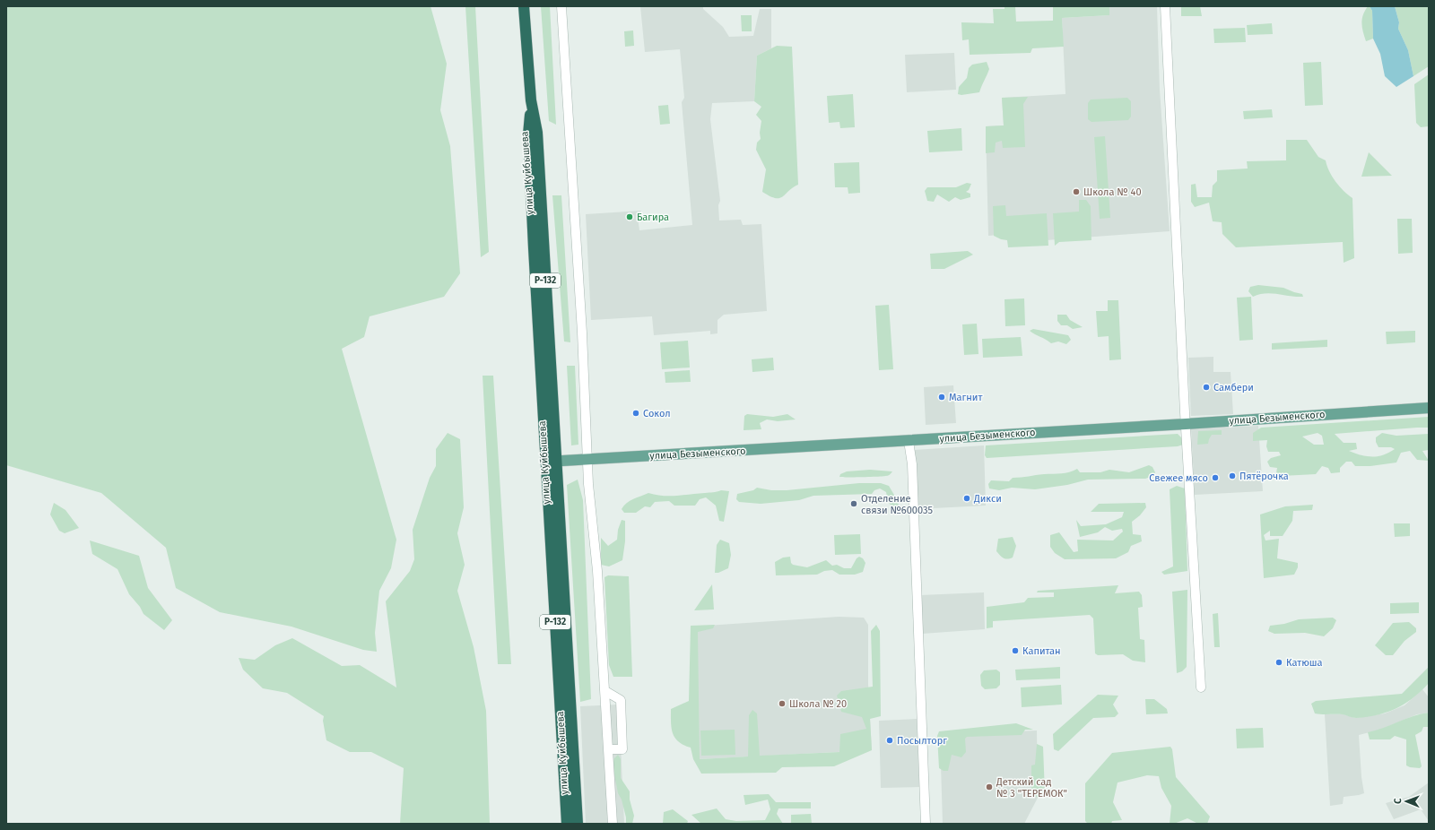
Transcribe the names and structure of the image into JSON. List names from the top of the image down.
{
  "streets": {
    "highway": ["улица Куйбышева", "Р-132"],
    "main road": ["улица Безыменского"]
  },
  "crossings": [
    ["улица Куйбышева", "улица Безыменского"]
  ],
  "places": [
    "Школа № 40",
    "Багира",
    "Самбери",
    "Магнит",
    "Сокол",
    "Пятёрочка",
    "Свежее мясо",
    "Дикси",
    "Отделение связи №600035",
    "Капитан",
    "Катюша",
    "Школа № 20",
    "Посылторг",
    "Детский сад № 3 \"ТЕРЕМОК\""
  ],
  "north": "left"
}
